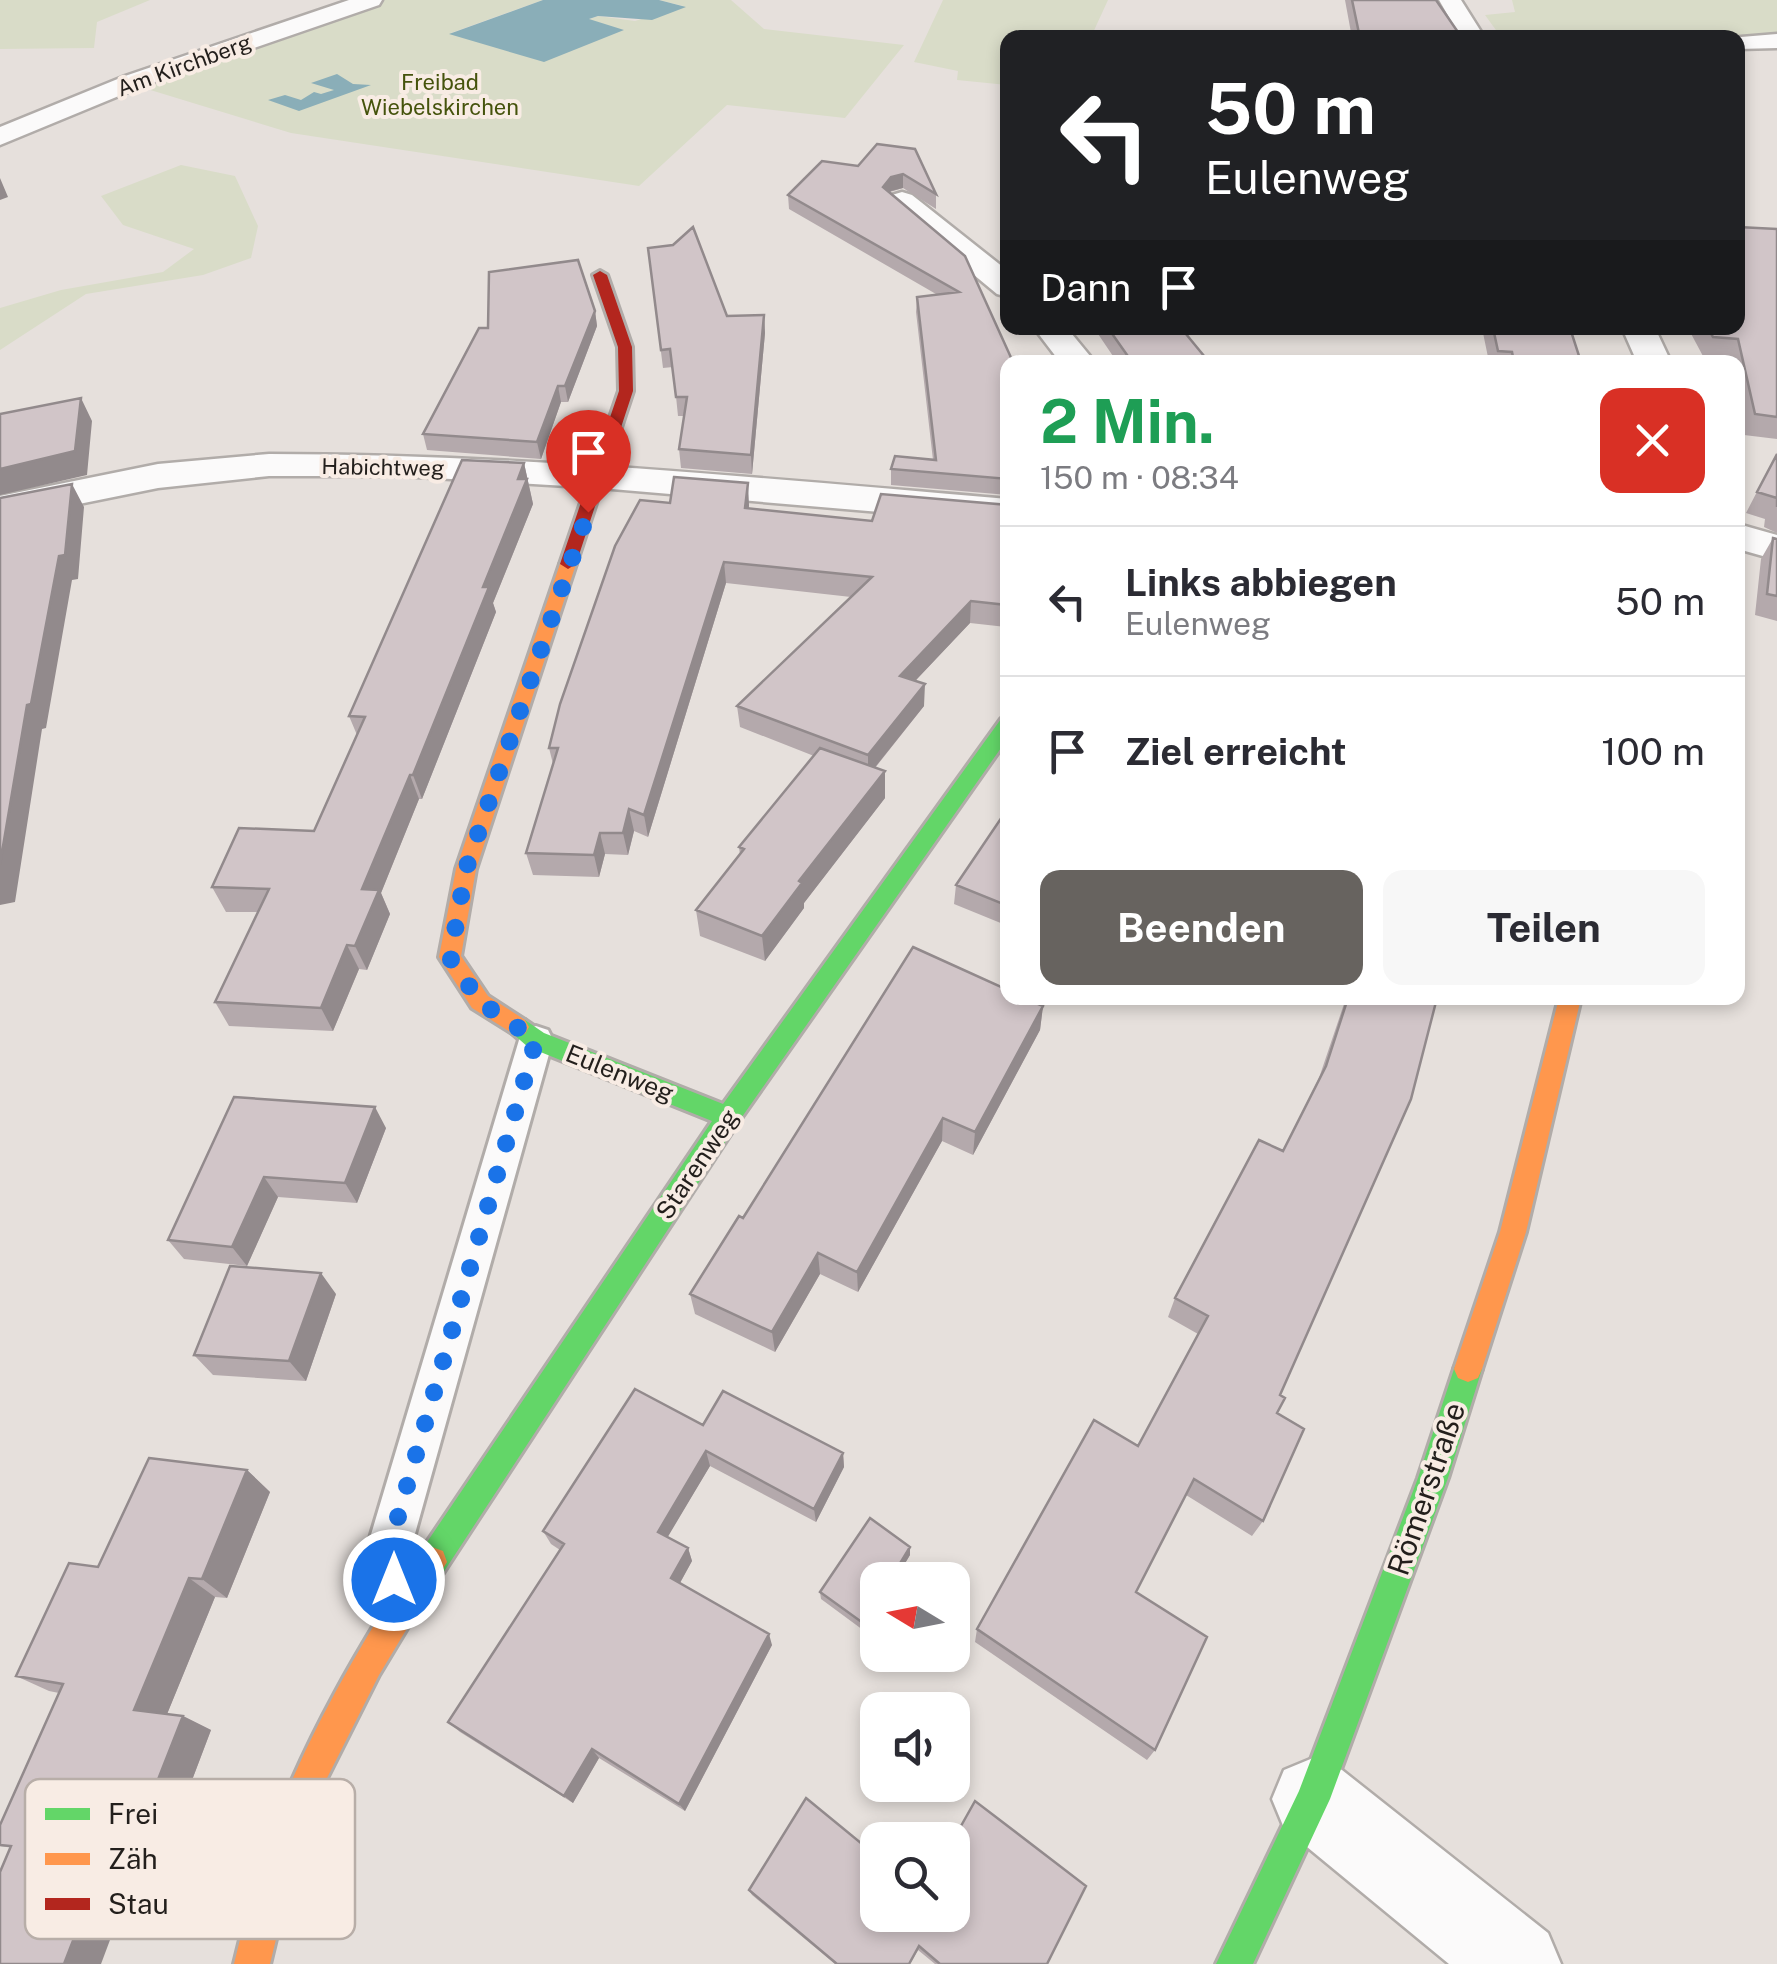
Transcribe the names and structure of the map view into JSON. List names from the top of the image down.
{
  "streets": {
    "street": [
      "Am Kirchberg",
      "Habichtweg",
      "Eulenweg",
      "Starenweg",
      "Römerstraße"
    ]
  },
  "crossings": [
    ["Habichtweg", "Eulenweg"],
    ["Eulenweg", "Starenweg"]
  ],
  "parks": ["Freibad Wiebelskirchen"],
  "legend": ["Frei", "Zäh", "Stau"],
  "north": "left",
  "page": {
    "turn": ["50 m", "Eulenweg"],
    "then": "Dann",
    "heading": ["2 Min.", "150 m · 08:34"],
    "list": [
      {
        "name": "Links abbiegen",
        "note": "Eulenweg",
        "value": "50 m"
      },
      {
        "name": "Ziel erreicht",
        "value": "100 m"
      }
    ],
    "buttons": ["Beenden", "Teilen"]
  }
}
